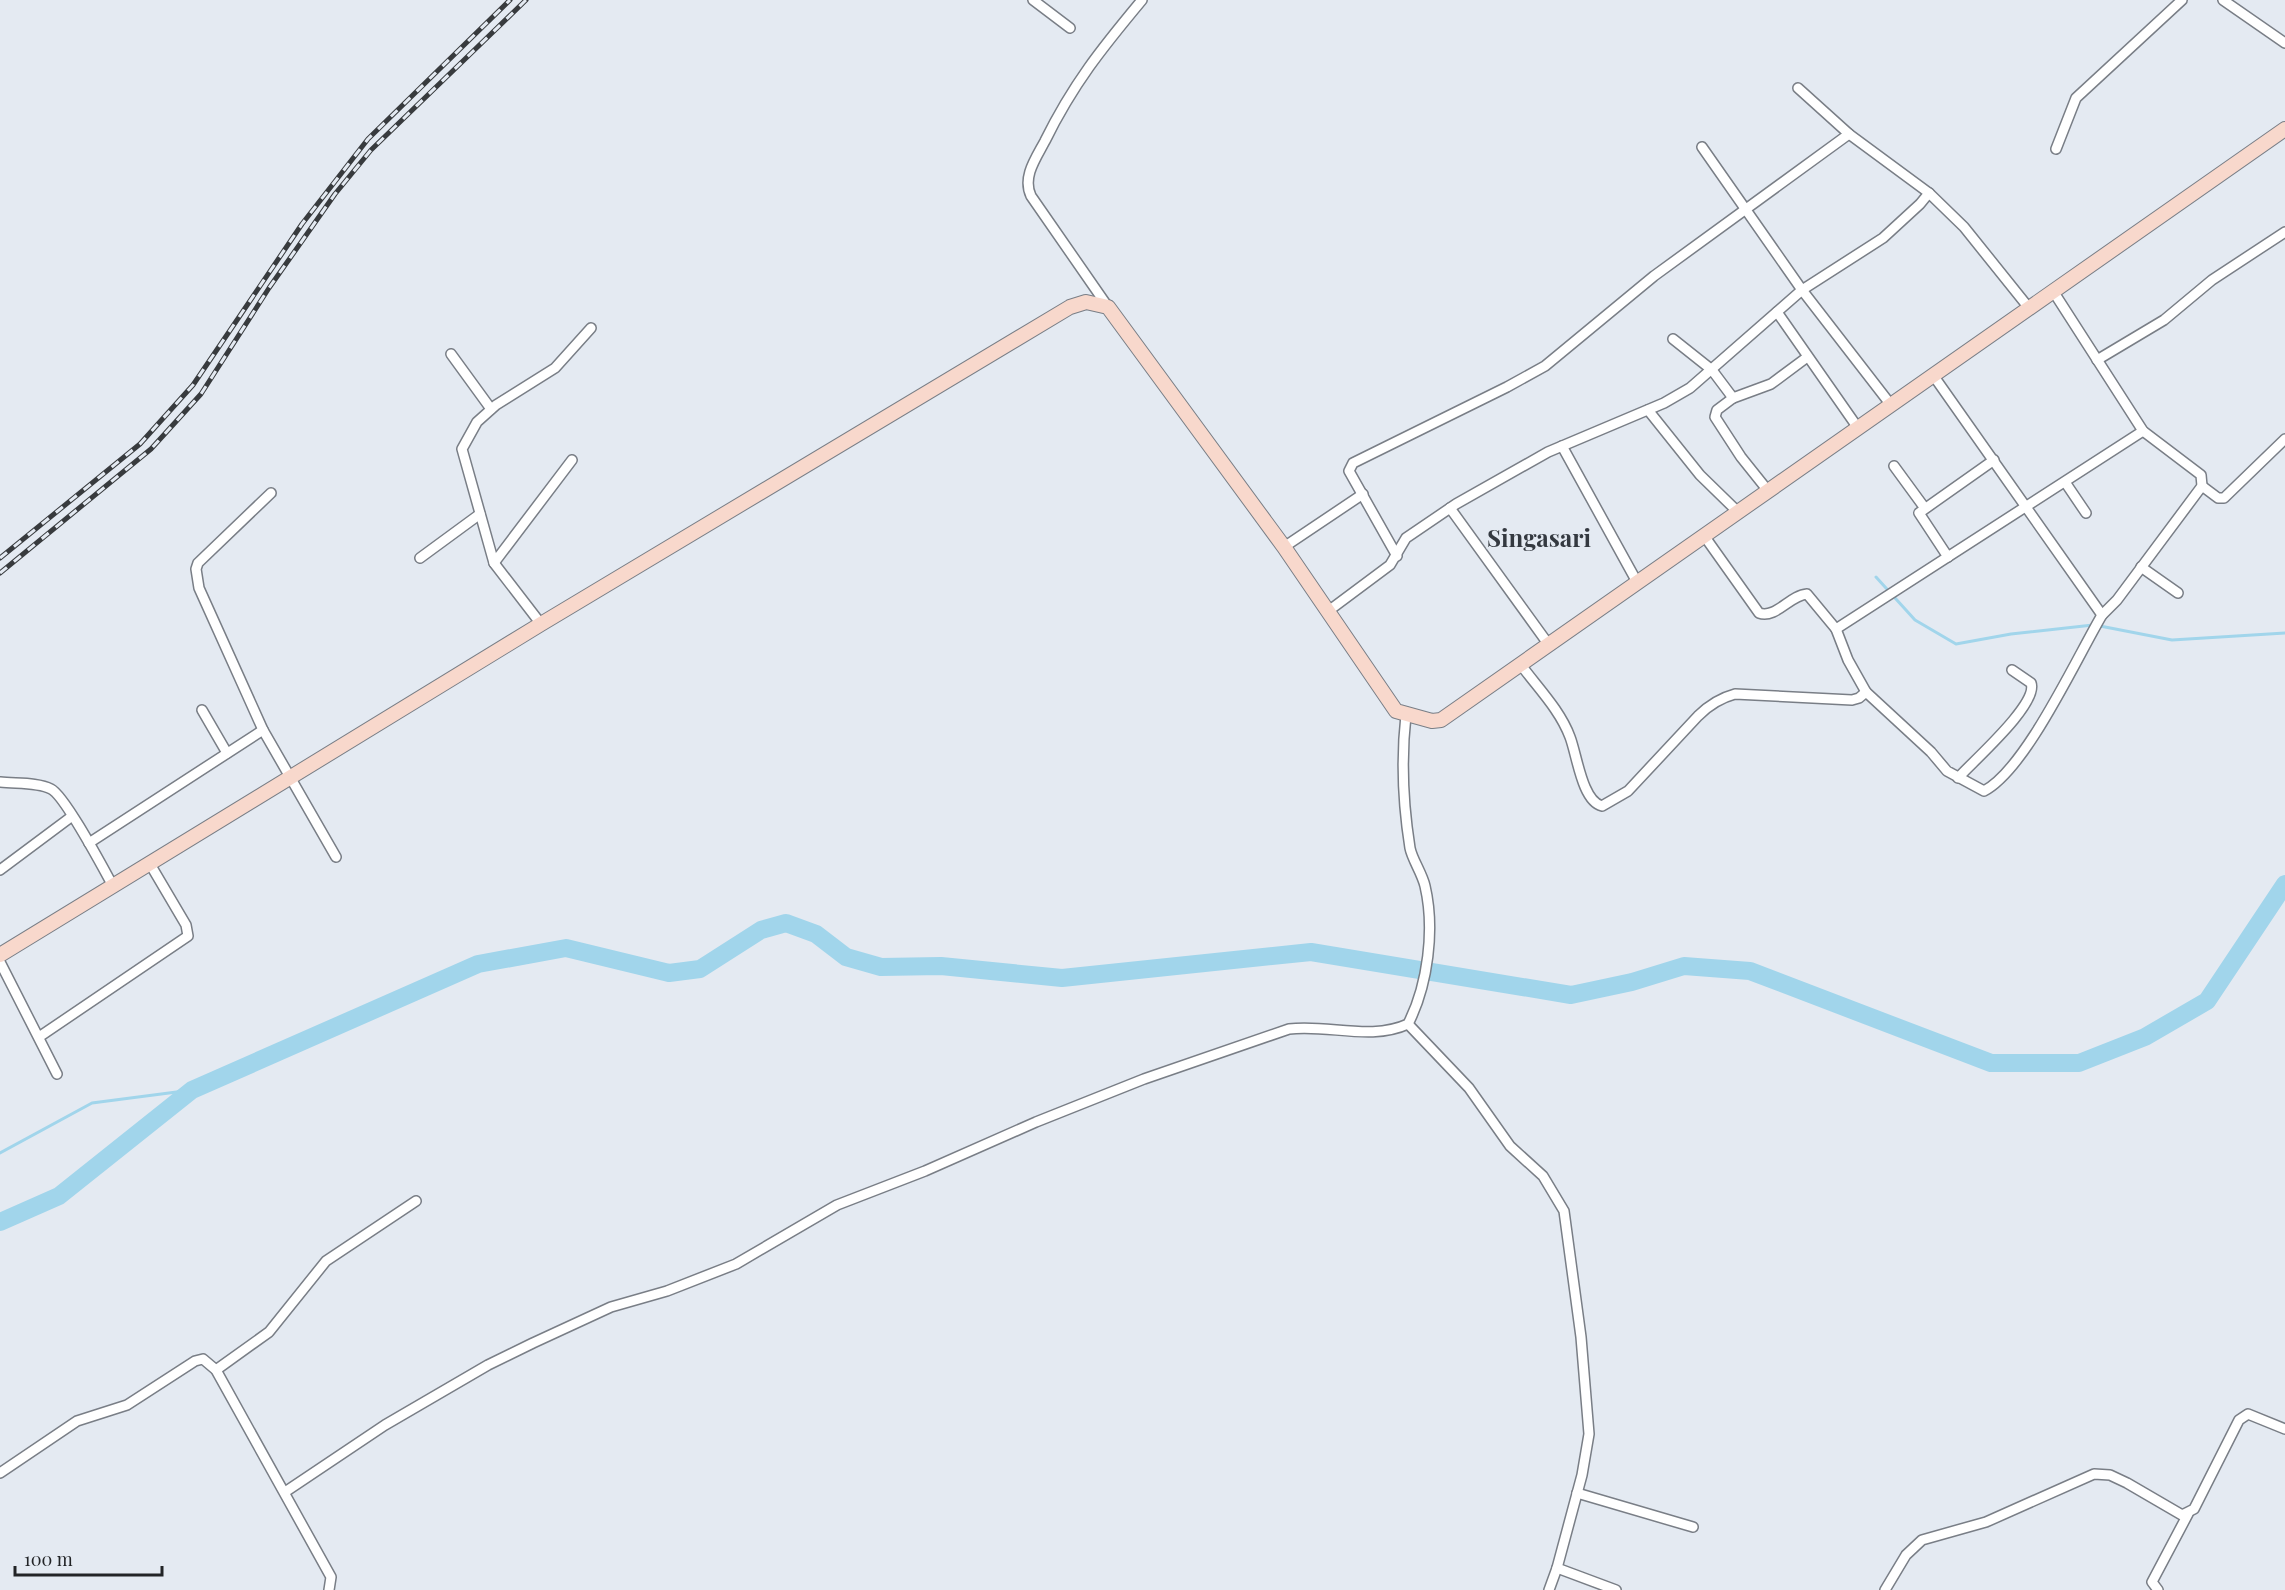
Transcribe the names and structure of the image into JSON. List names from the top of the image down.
{
  "districts": ["Singasari"],
  "scale_bar": "100 m"
}
